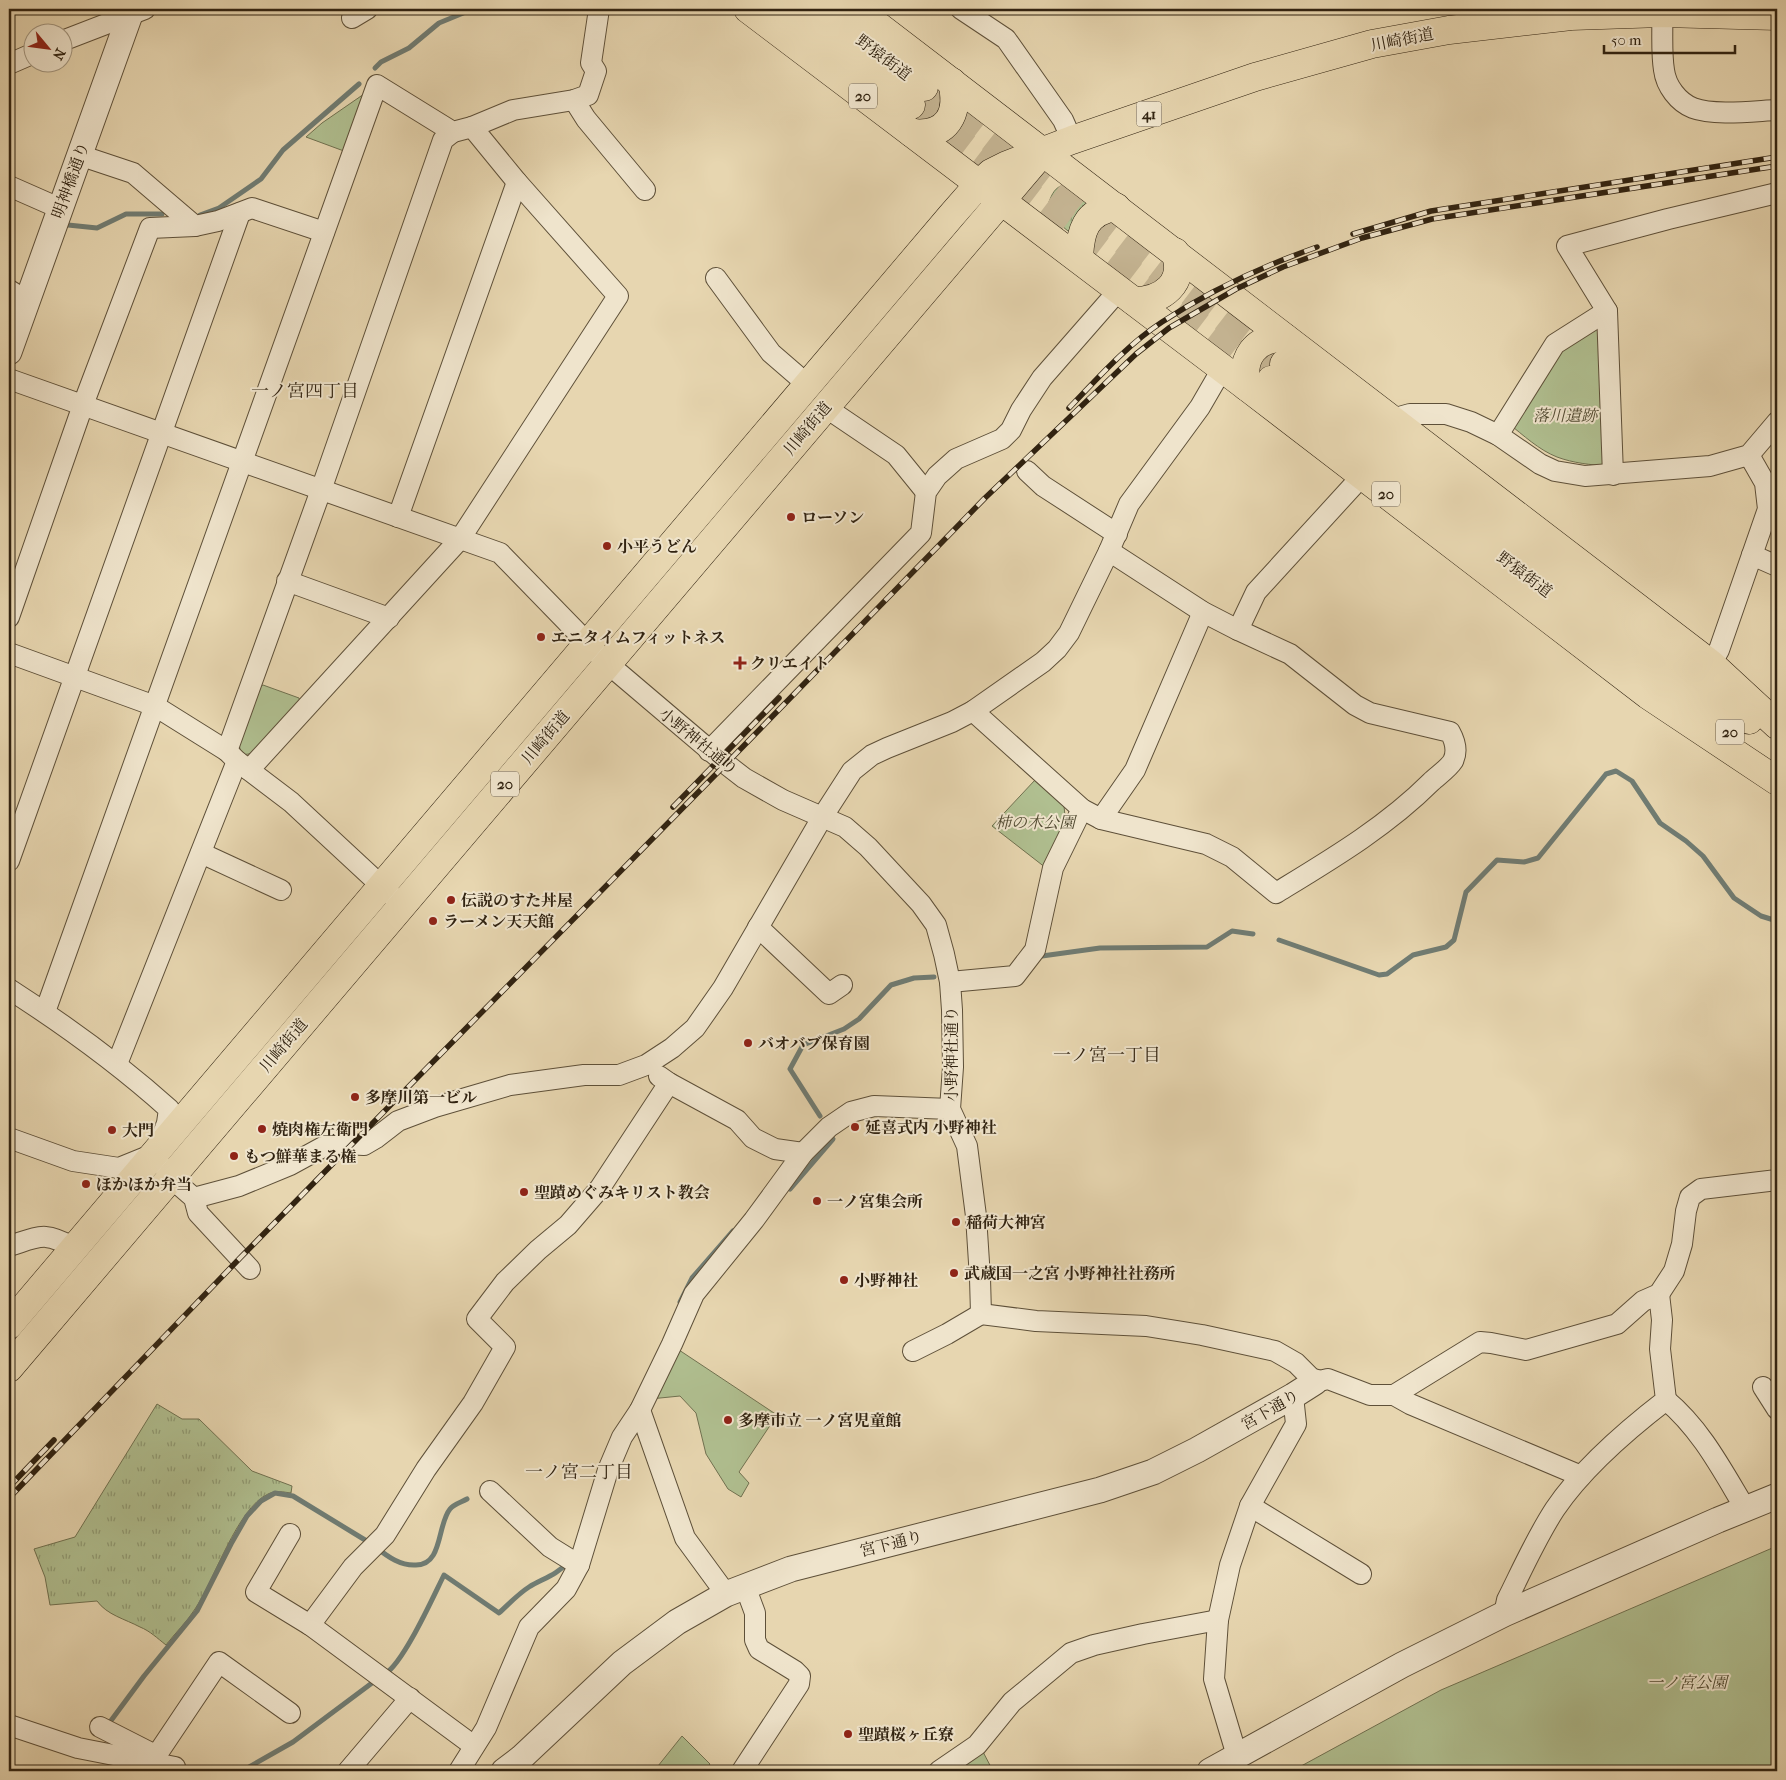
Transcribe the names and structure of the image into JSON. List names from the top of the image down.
{
  "streets": {
    "main road": [
      "川崎街道",
      "野猿街道",
      "20",
      "41"
    ],
    "street": ["明神橋通り", "小野神社通り", "宮下通り"]
  },
  "crossings": [
    ["川崎街道", "20"],
    ["川崎街道", "小野神社通り"],
    ["野猿街道", "20"]
  ],
  "districts": ["一ノ宮四丁目", "一ノ宮一丁目", "一ノ宮二丁目"],
  "parks": ["落川遺跡", "柿の木公園", "一ノ宮公園"],
  "places": {
    "other": [
      "ローソン",
      "小平うどん",
      "エニタイムフィットネス",
      "伝説のすた丼屋",
      "ラーメン天天館",
      "バオバブ保育園",
      "多摩川第一ビル",
      "延喜式内 小野神社",
      "焼肉権左衛門",
      "大門",
      "もつ鮮華まる権",
      "ほかほか弁当",
      "聖蹟めぐみキリスト教会",
      "一ノ宮集会所",
      "稲荷大神宮",
      "武蔵国一之宮 小野神社社務所",
      "小野神社",
      "多摩市立 一ノ宮児童館",
      "聖蹟桜ヶ丘寮"
    ],
    "health": ["クリエイト"]
  },
  "scale_bar": "50 m",
  "north": "bottom right"
}
